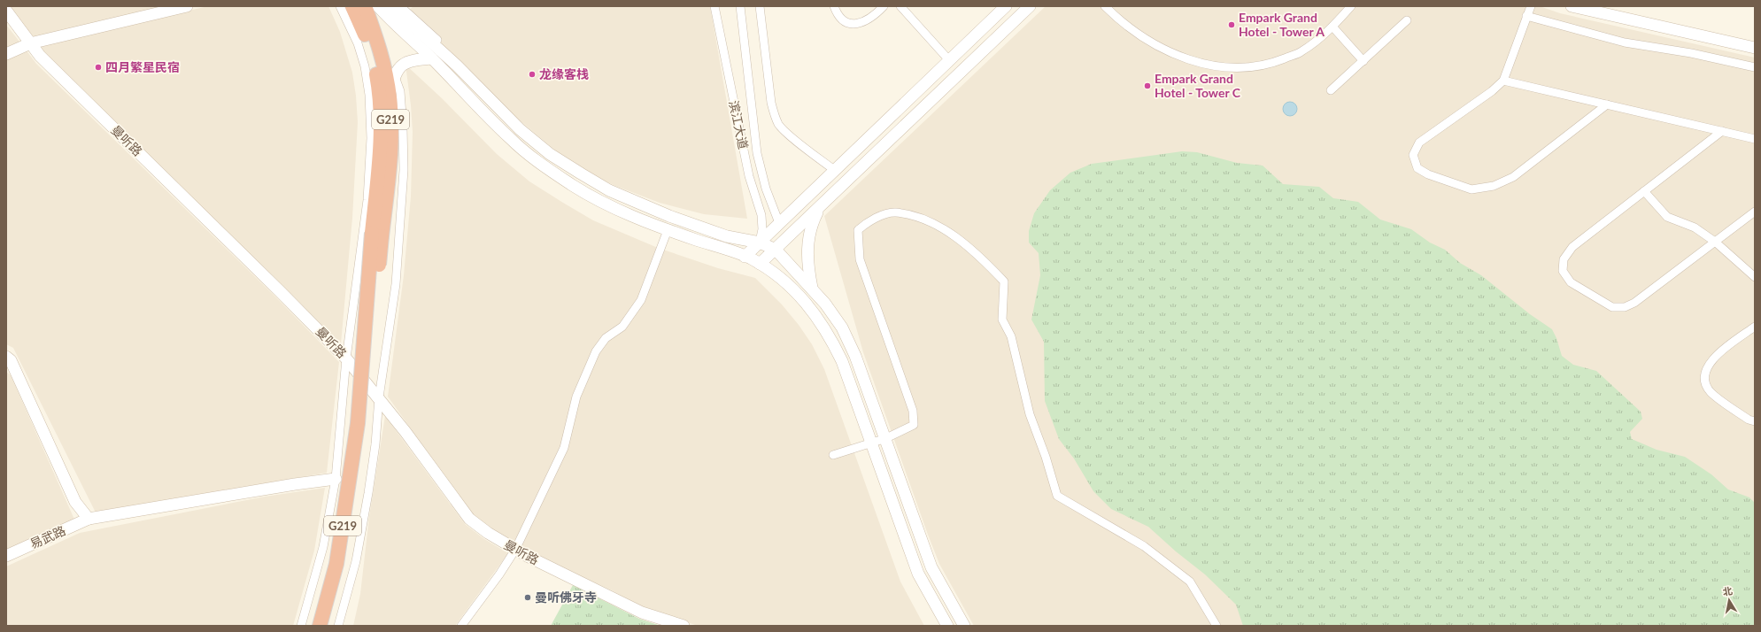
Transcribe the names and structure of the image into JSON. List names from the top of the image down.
{
  "streets": {
    "highway": ["G219"],
    "street": ["滨江大道", "曼听路", "易武路"]
  },
  "places": [
    "Empark Grand Hotel - Tower A",
    "四月繁星民宿",
    "龙缘客栈",
    "Empark Grand Hotel - Tower C",
    "曼听佛牙寺"
  ],
  "north": "top"
}
